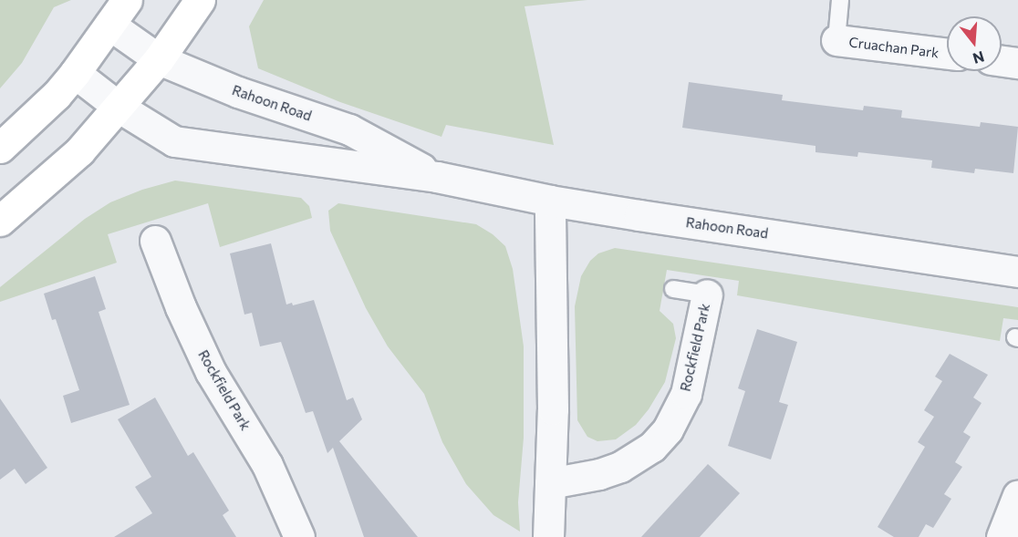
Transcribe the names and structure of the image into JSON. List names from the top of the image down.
{
  "streets": {
    "street": ["Cruachan Park", "Rahoon Road", "Rockfield Park"]
  },
  "north": "bottom"
}
